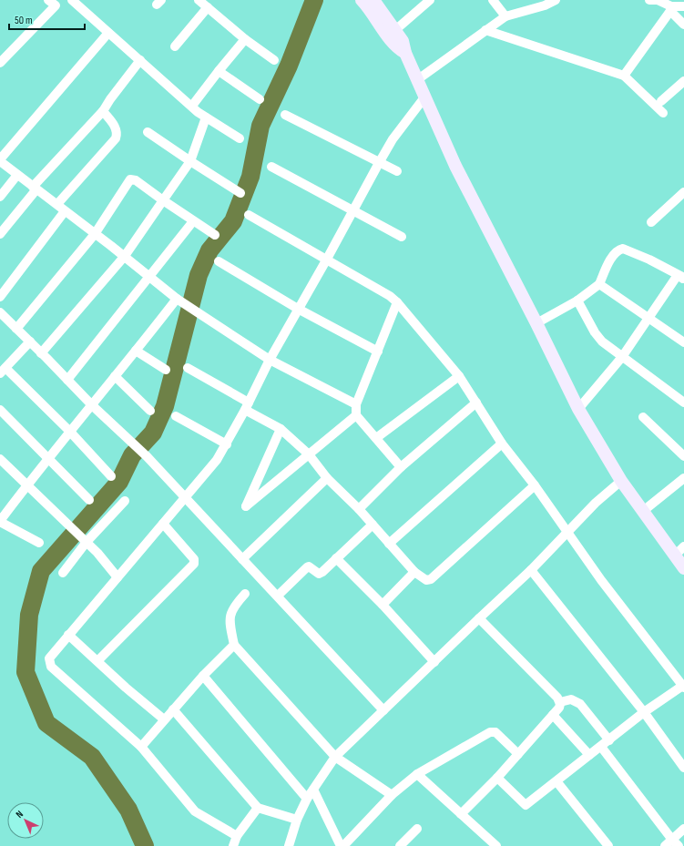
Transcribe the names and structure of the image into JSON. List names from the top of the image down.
{
  "scale_bar": "50 m",
  "north": "top left"
}
